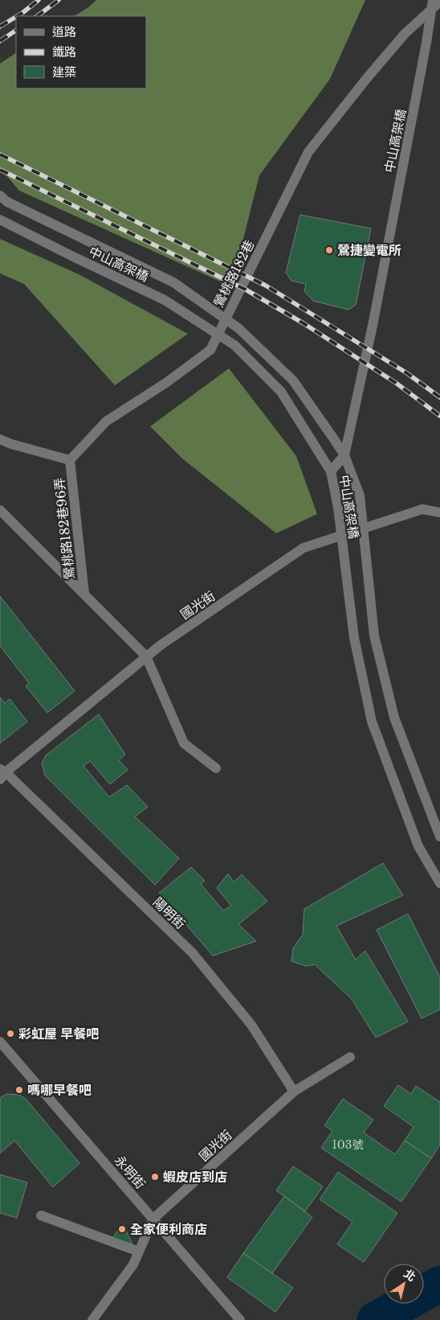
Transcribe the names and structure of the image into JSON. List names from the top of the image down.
{
  "streets": {
    "street": [
      "中山高架橋",
      "鶯桃路182巷",
      "鶯桃路182巷96弄",
      "國光街",
      "陽明街",
      "永明街"
    ]
  },
  "crossings": [
    ["中山高架橋", "鶯桃路182巷"],
    ["鶯桃路182巷", "鶯桃路182巷96弄"],
    ["鶯桃路182巷96弄", "國光街"],
    ["國光街", "陽明街"],
    ["國光街", "永明街"]
  ],
  "places": [
    "鶯捷變電所",
    "彩虹屋 早餐吧",
    "嗎哪早餐吧",
    "蝦皮店到店",
    "全家便利商店"
  ],
  "house_numbers": ["103號"],
  "legend": ["道路", "鐵路", "建築"],
  "north": "top right"
}
